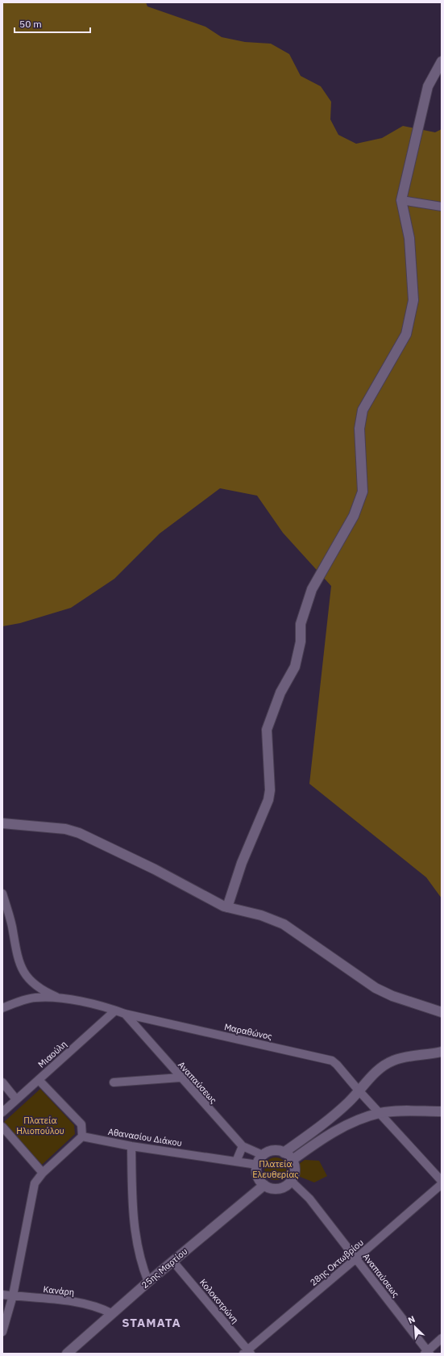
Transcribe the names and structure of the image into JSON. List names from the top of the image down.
{
  "streets": {
    "street": [
      "Μαραθώνος",
      "Μιαούλη",
      "Αναπαύσεως",
      "Αθανασίου Διάκου",
      "28ης Οκτωβρίου",
      "25ης Μαρτίου",
      "Κανάρη",
      "Κολοκοτρώνη"
    ]
  },
  "crossings": [
    ["Μαραθώνος", "Μιαούλη"],
    ["Μαραθώνος", "Αναπαύσεως"],
    ["Αναπαύσεως", "Αθανασίου Διάκου"],
    ["Αναπαύσεως", "28ης Οκτωβρίου"],
    ["Αναπαύσεως", "25ης Μαρτίου"],
    ["Αθανασίου Διάκου", "25ης Μαρτίου"],
    ["28ης Οκτωβρίου", "Κολοκοτρώνη"],
    ["25ης Μαρτίου", "Κανάρη"],
    ["25ης Μαρτίου", "Κολοκοτρώνη"]
  ],
  "districts": ["STAMATA"],
  "parks": ["Πλατεία Ηλιοπούλου", "Πλατεία Ελευθερίας"],
  "scale_bar": "50 m",
  "north": "top left"
}
